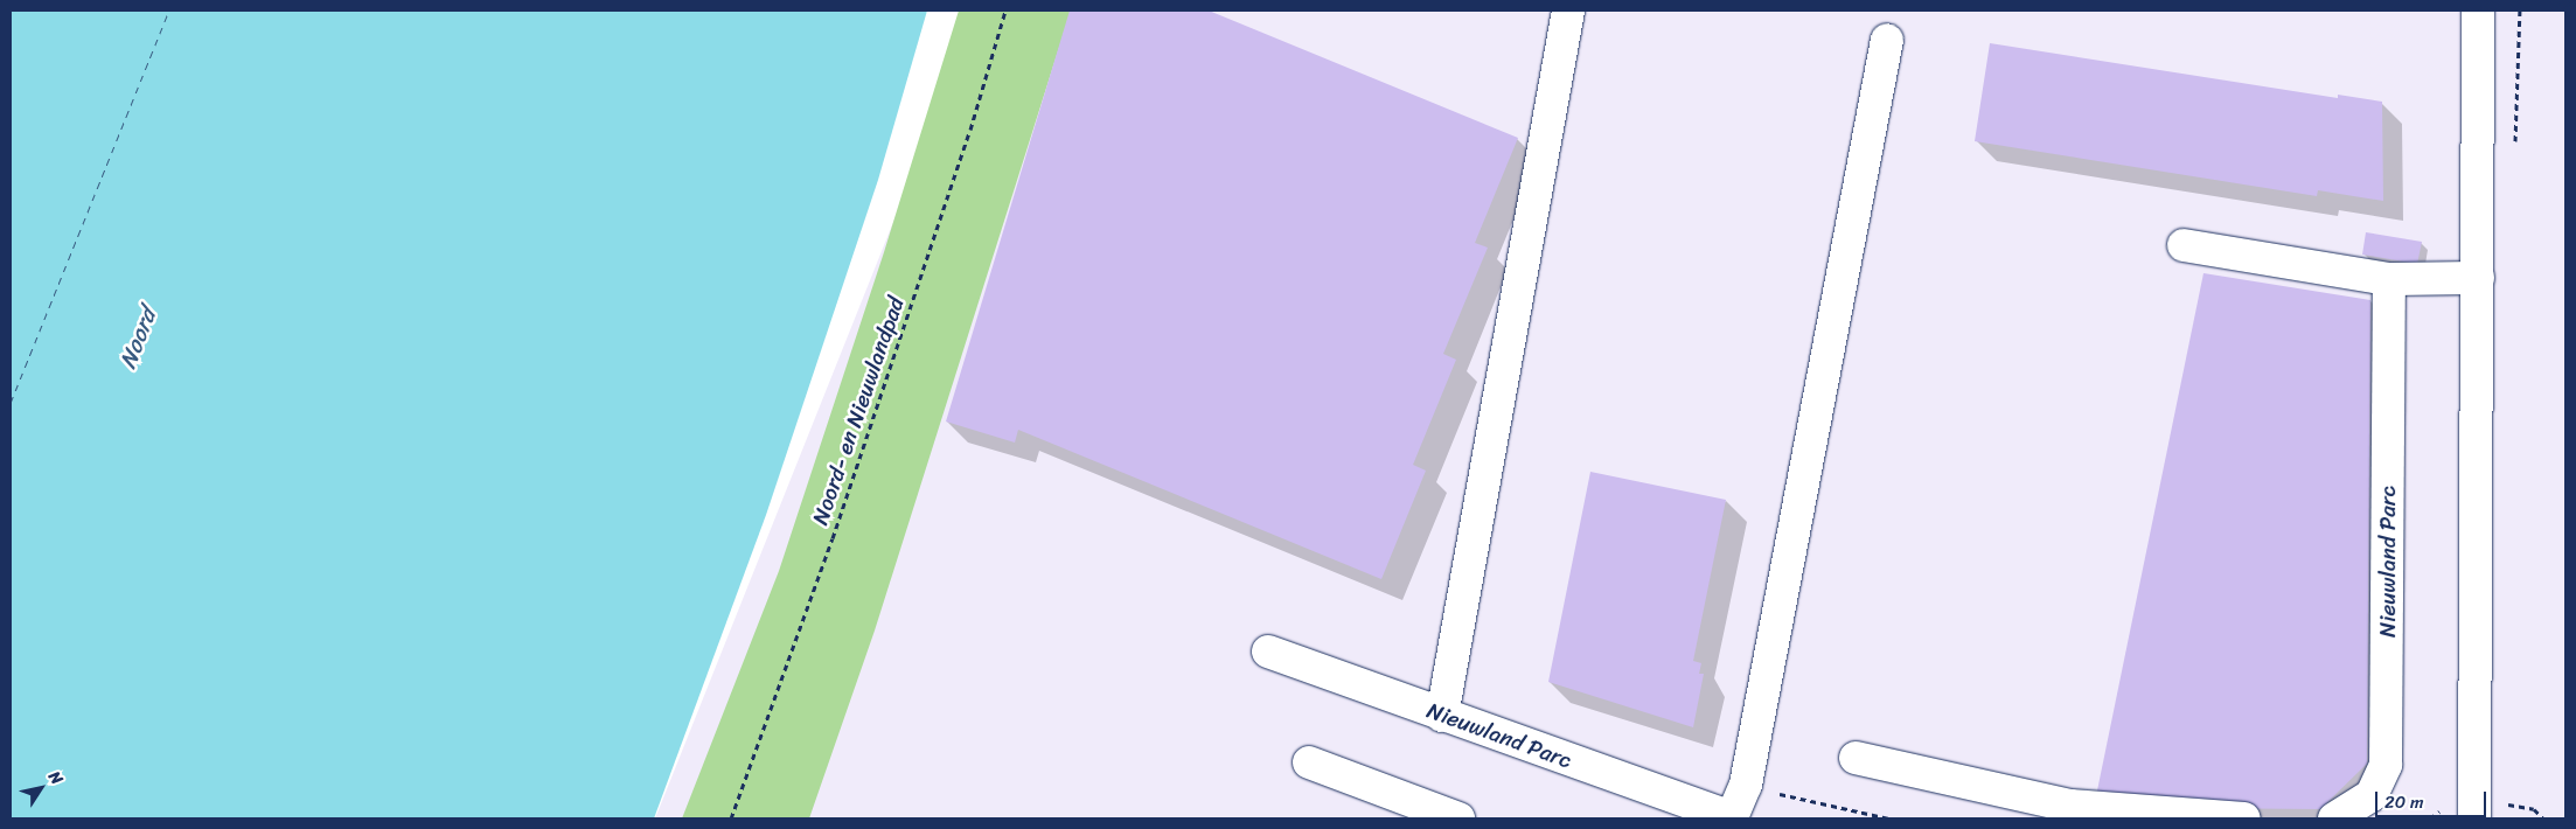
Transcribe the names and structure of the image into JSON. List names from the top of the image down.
{
  "streets": {
    "street": ["Nieuwland Parc"],
    "path": ["Noord- en Nieuwlandpad"]
  },
  "water": ["Noord"],
  "scale_bar": "20 m",
  "north": "top right"
}
